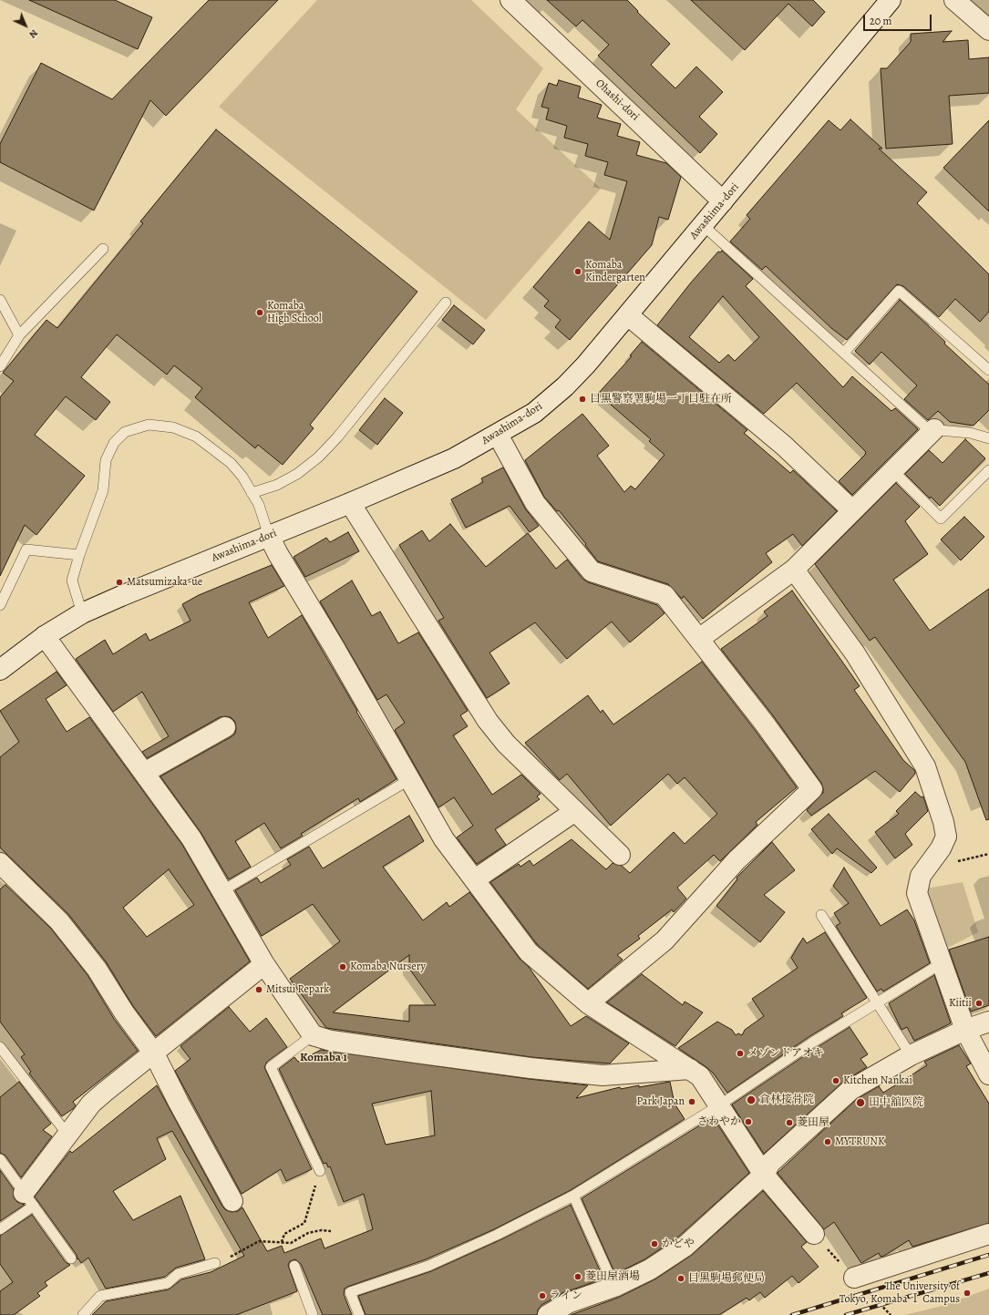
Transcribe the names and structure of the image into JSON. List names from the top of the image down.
{
  "streets": {
    "street": ["Ohashi-dori", "Awashima-dori"]
  },
  "crossings": [
    ["Ohashi-dori", "Awashima-dori"]
  ],
  "districts": ["Komaba 1"],
  "places": [
    "Komaba Kindergarten",
    "Komaba High School",
    "目黒警察署駒場一丁目駐在所",
    "Matsumizaka-ue",
    "Komaba Nursery",
    "Mitsui Repark",
    "Kiitii",
    "メゾンドアオキ",
    "Kitchen Nankai",
    "倉林接骨院",
    "Park Japan",
    "田中舘医院",
    "さわやか",
    "菱田屋",
    "MYTRUNK",
    "かどや",
    "菱田屋酒場",
    "目黒駒場郵便局",
    "The University of Tokyo, Komaba Ⅰ Campus",
    "ライン"
  ],
  "scale_bar": "20 m",
  "north": "bottom right"
}
